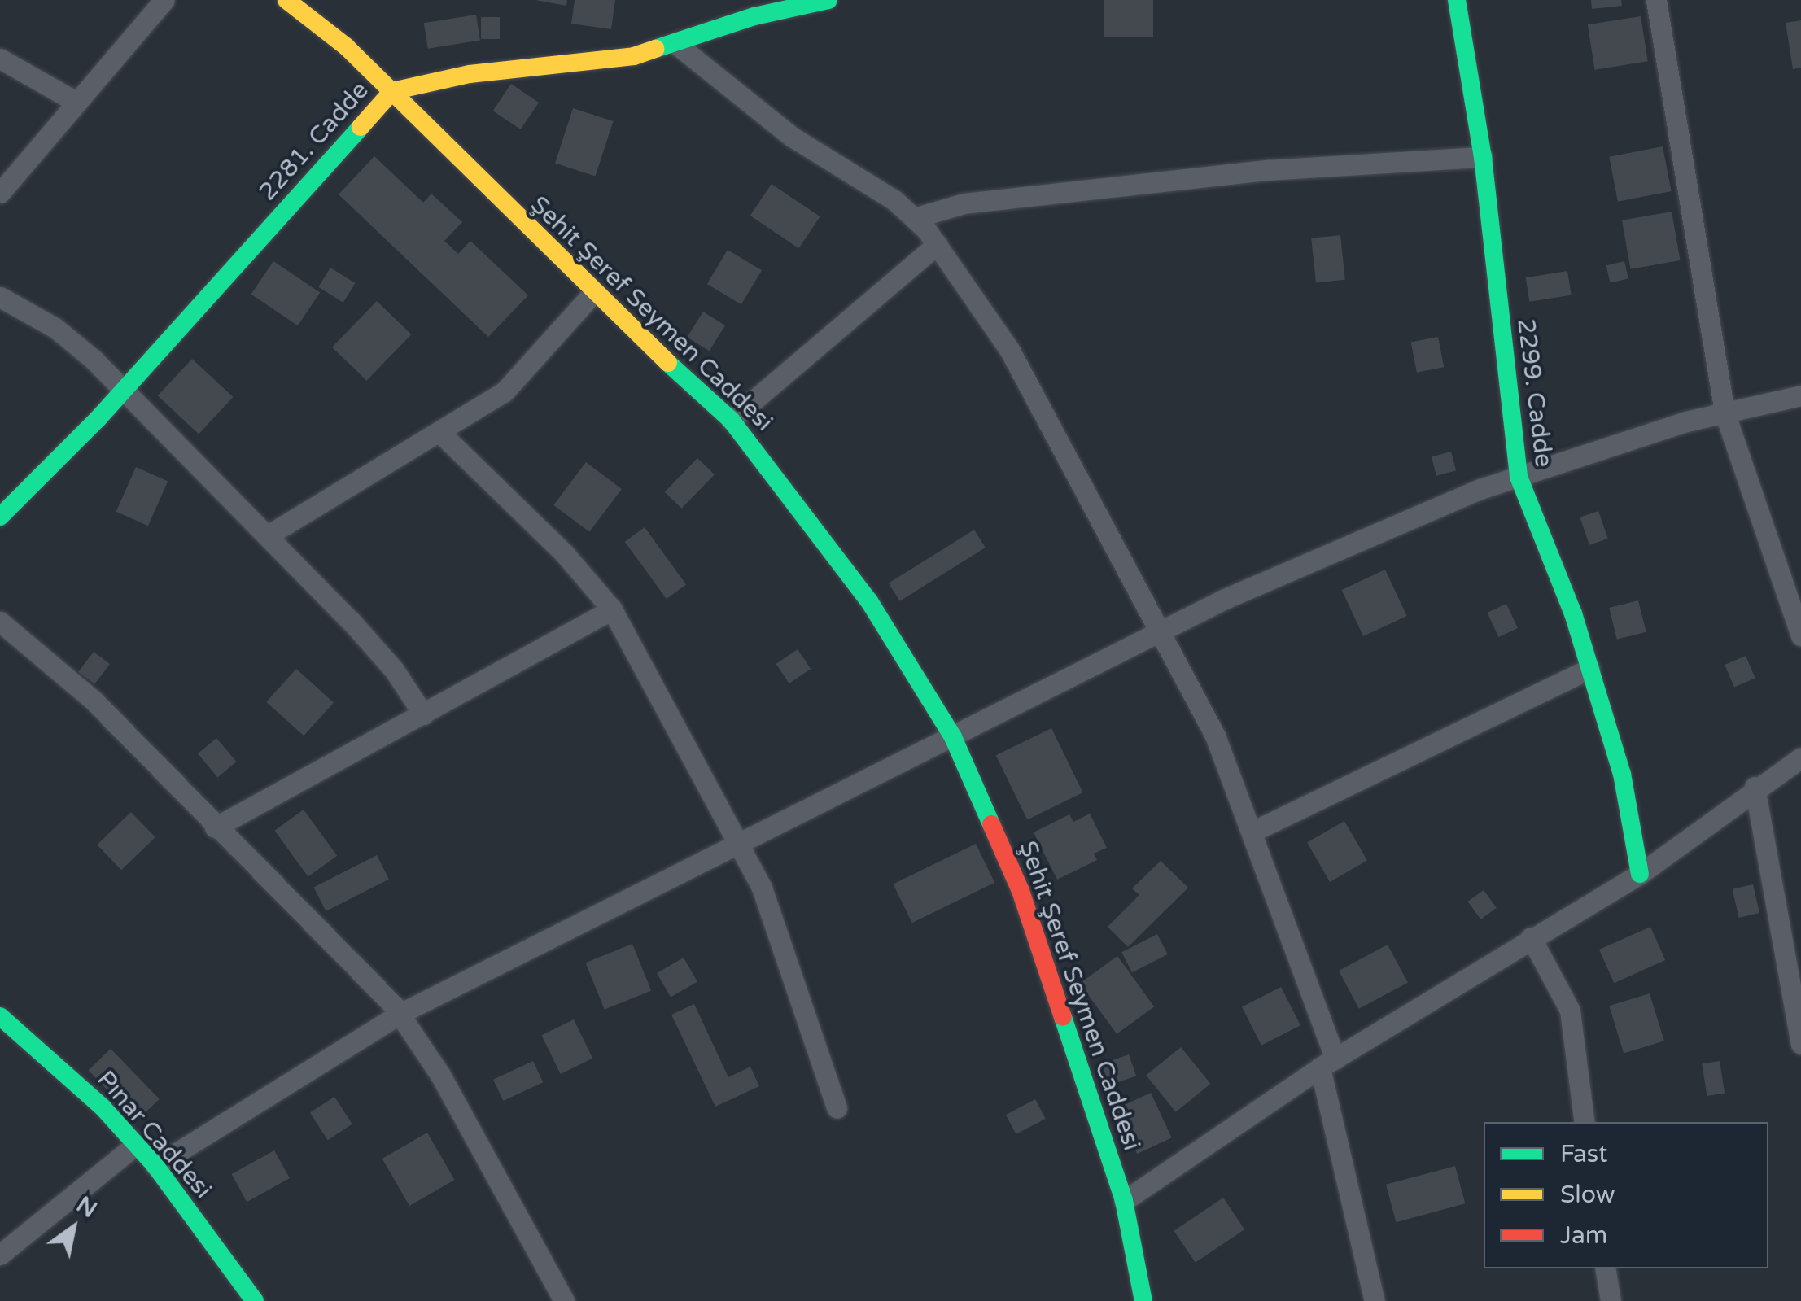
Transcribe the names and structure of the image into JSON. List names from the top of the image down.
{
  "streets": {
    "street": [
      "2281. Cadde",
      "Şehit Şeref Seymen Caddesi",
      "2299. Cadde",
      "Pınar Caddesi"
    ]
  },
  "crossings": [
    ["2281. Cadde", "Şehit Şeref Seymen Caddesi"]
  ],
  "legend": ["Fast", "Slow", "Jam"],
  "north": "top right"
}
